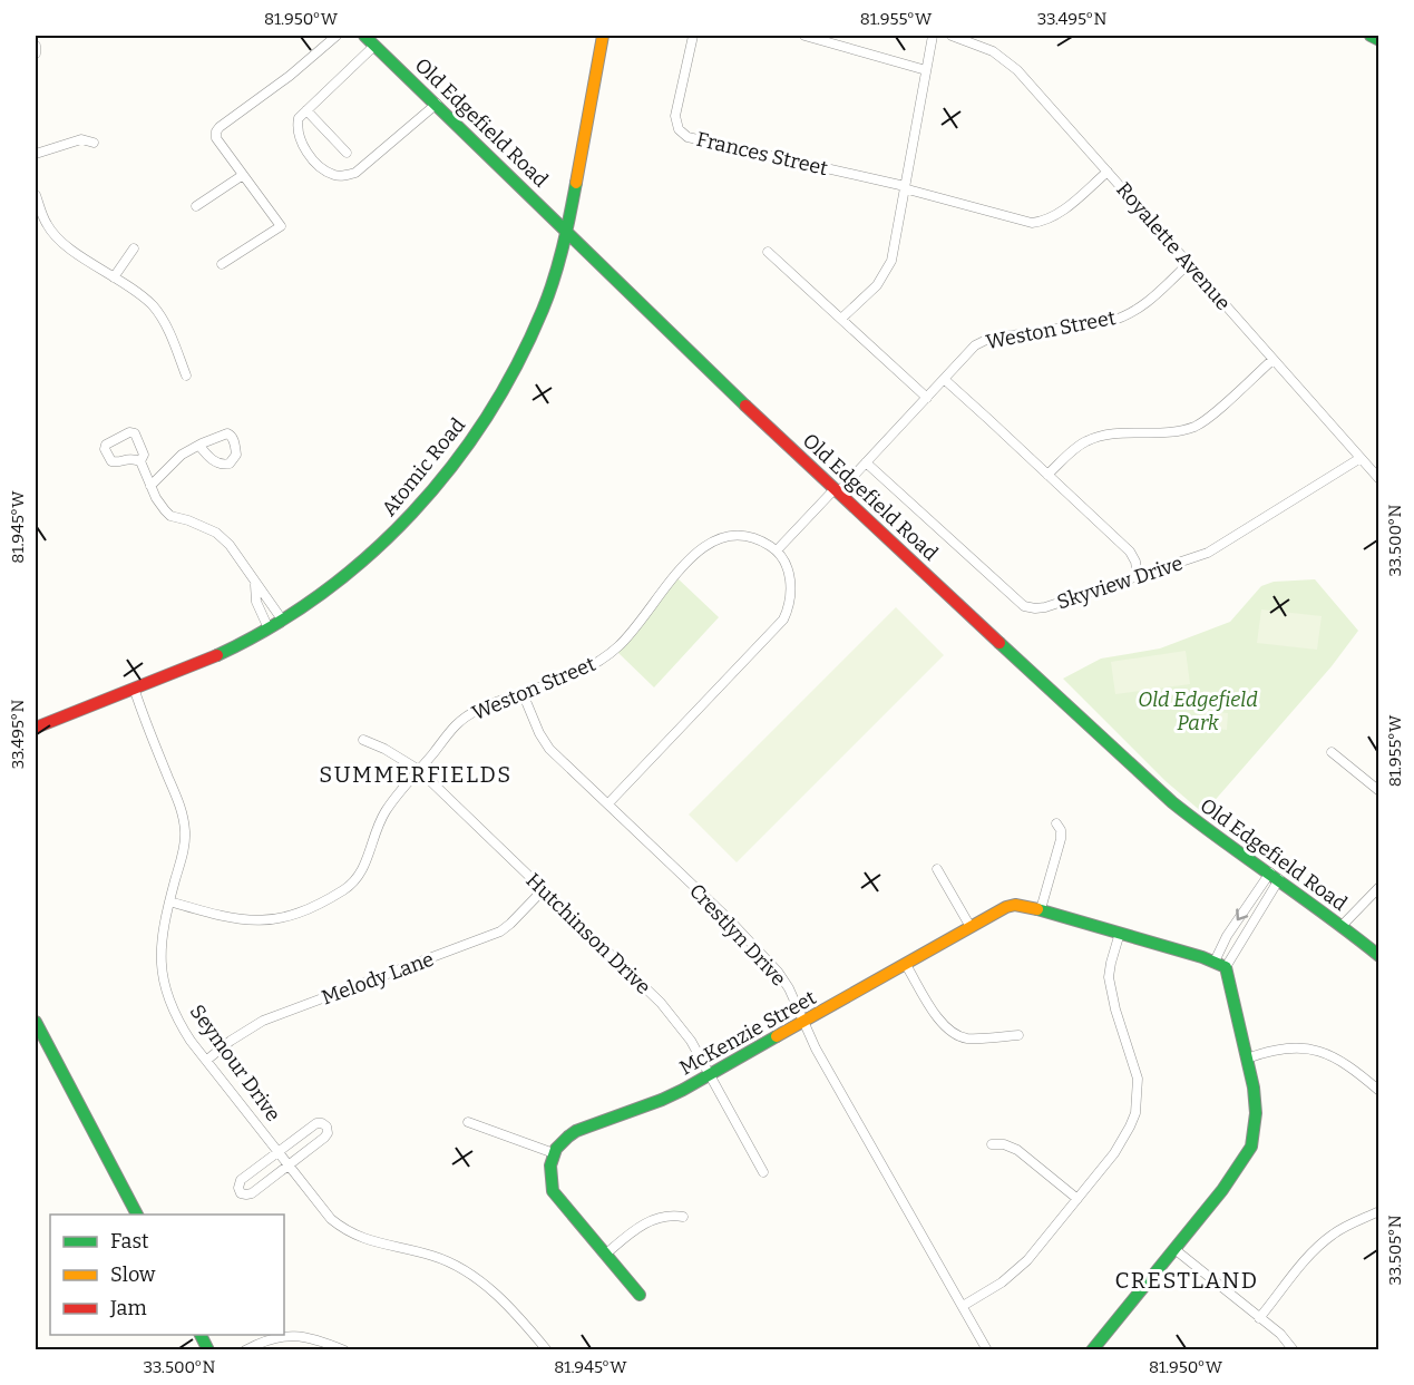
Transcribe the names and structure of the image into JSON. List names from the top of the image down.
{
  "streets": {
    "street": [
      "Old Edgefield Road",
      "Frances Street",
      "Royalette Avenue",
      "Weston Street",
      "Atomic Road",
      "Skyview Drive",
      "Hutchinson Drive",
      "Crestlyn Drive",
      "Melody Lane",
      "McKenzie Street",
      "Seymour Drive"
    ]
  },
  "crossings": [
    ["Old Edgefield Road", "Weston Street"],
    ["Old Edgefield Road", "Atomic Road"],
    ["Frances Street", "Royalette Avenue"],
    ["Royalette Avenue", "Weston Street"],
    ["Royalette Avenue", "Skyview Drive"],
    ["Weston Street", "Skyview Drive"],
    ["Weston Street", "Hutchinson Drive"],
    ["Weston Street", "Crestlyn Drive"],
    ["Weston Street", "Seymour Drive"],
    ["Atomic Road", "Seymour Drive"],
    ["Hutchinson Drive", "Melody Lane"],
    ["Hutchinson Drive", "McKenzie Street"],
    ["Crestlyn Drive", "McKenzie Street"],
    ["Melody Lane", "Seymour Drive"]
  ],
  "districts": ["SUMMERFIELDS", "CRESTLAND"],
  "parks": ["Old Edgefield Park"],
  "legend": ["Fast", "Slow", "Jam"],
  "coordinates": [
    "81.950°W",
    "81.955°W",
    "33.495°N",
    "81.945°W",
    "33.500°N",
    "33.505°N"
  ]
}
